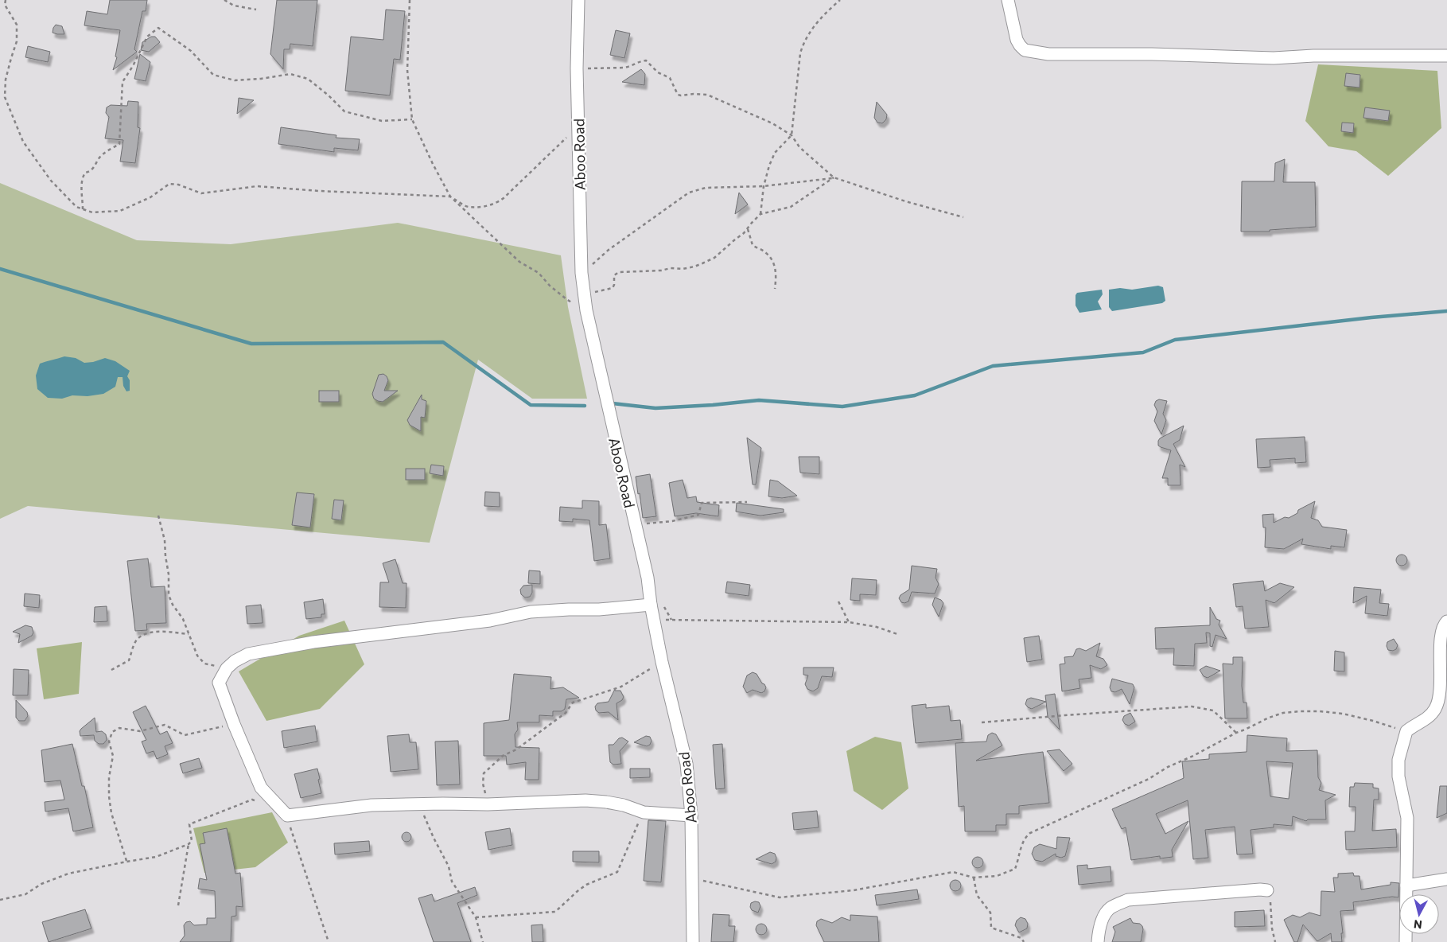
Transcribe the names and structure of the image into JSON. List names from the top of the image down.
{
  "streets": {
    "street": ["Aboo Road"]
  },
  "north": "bottom"
}
